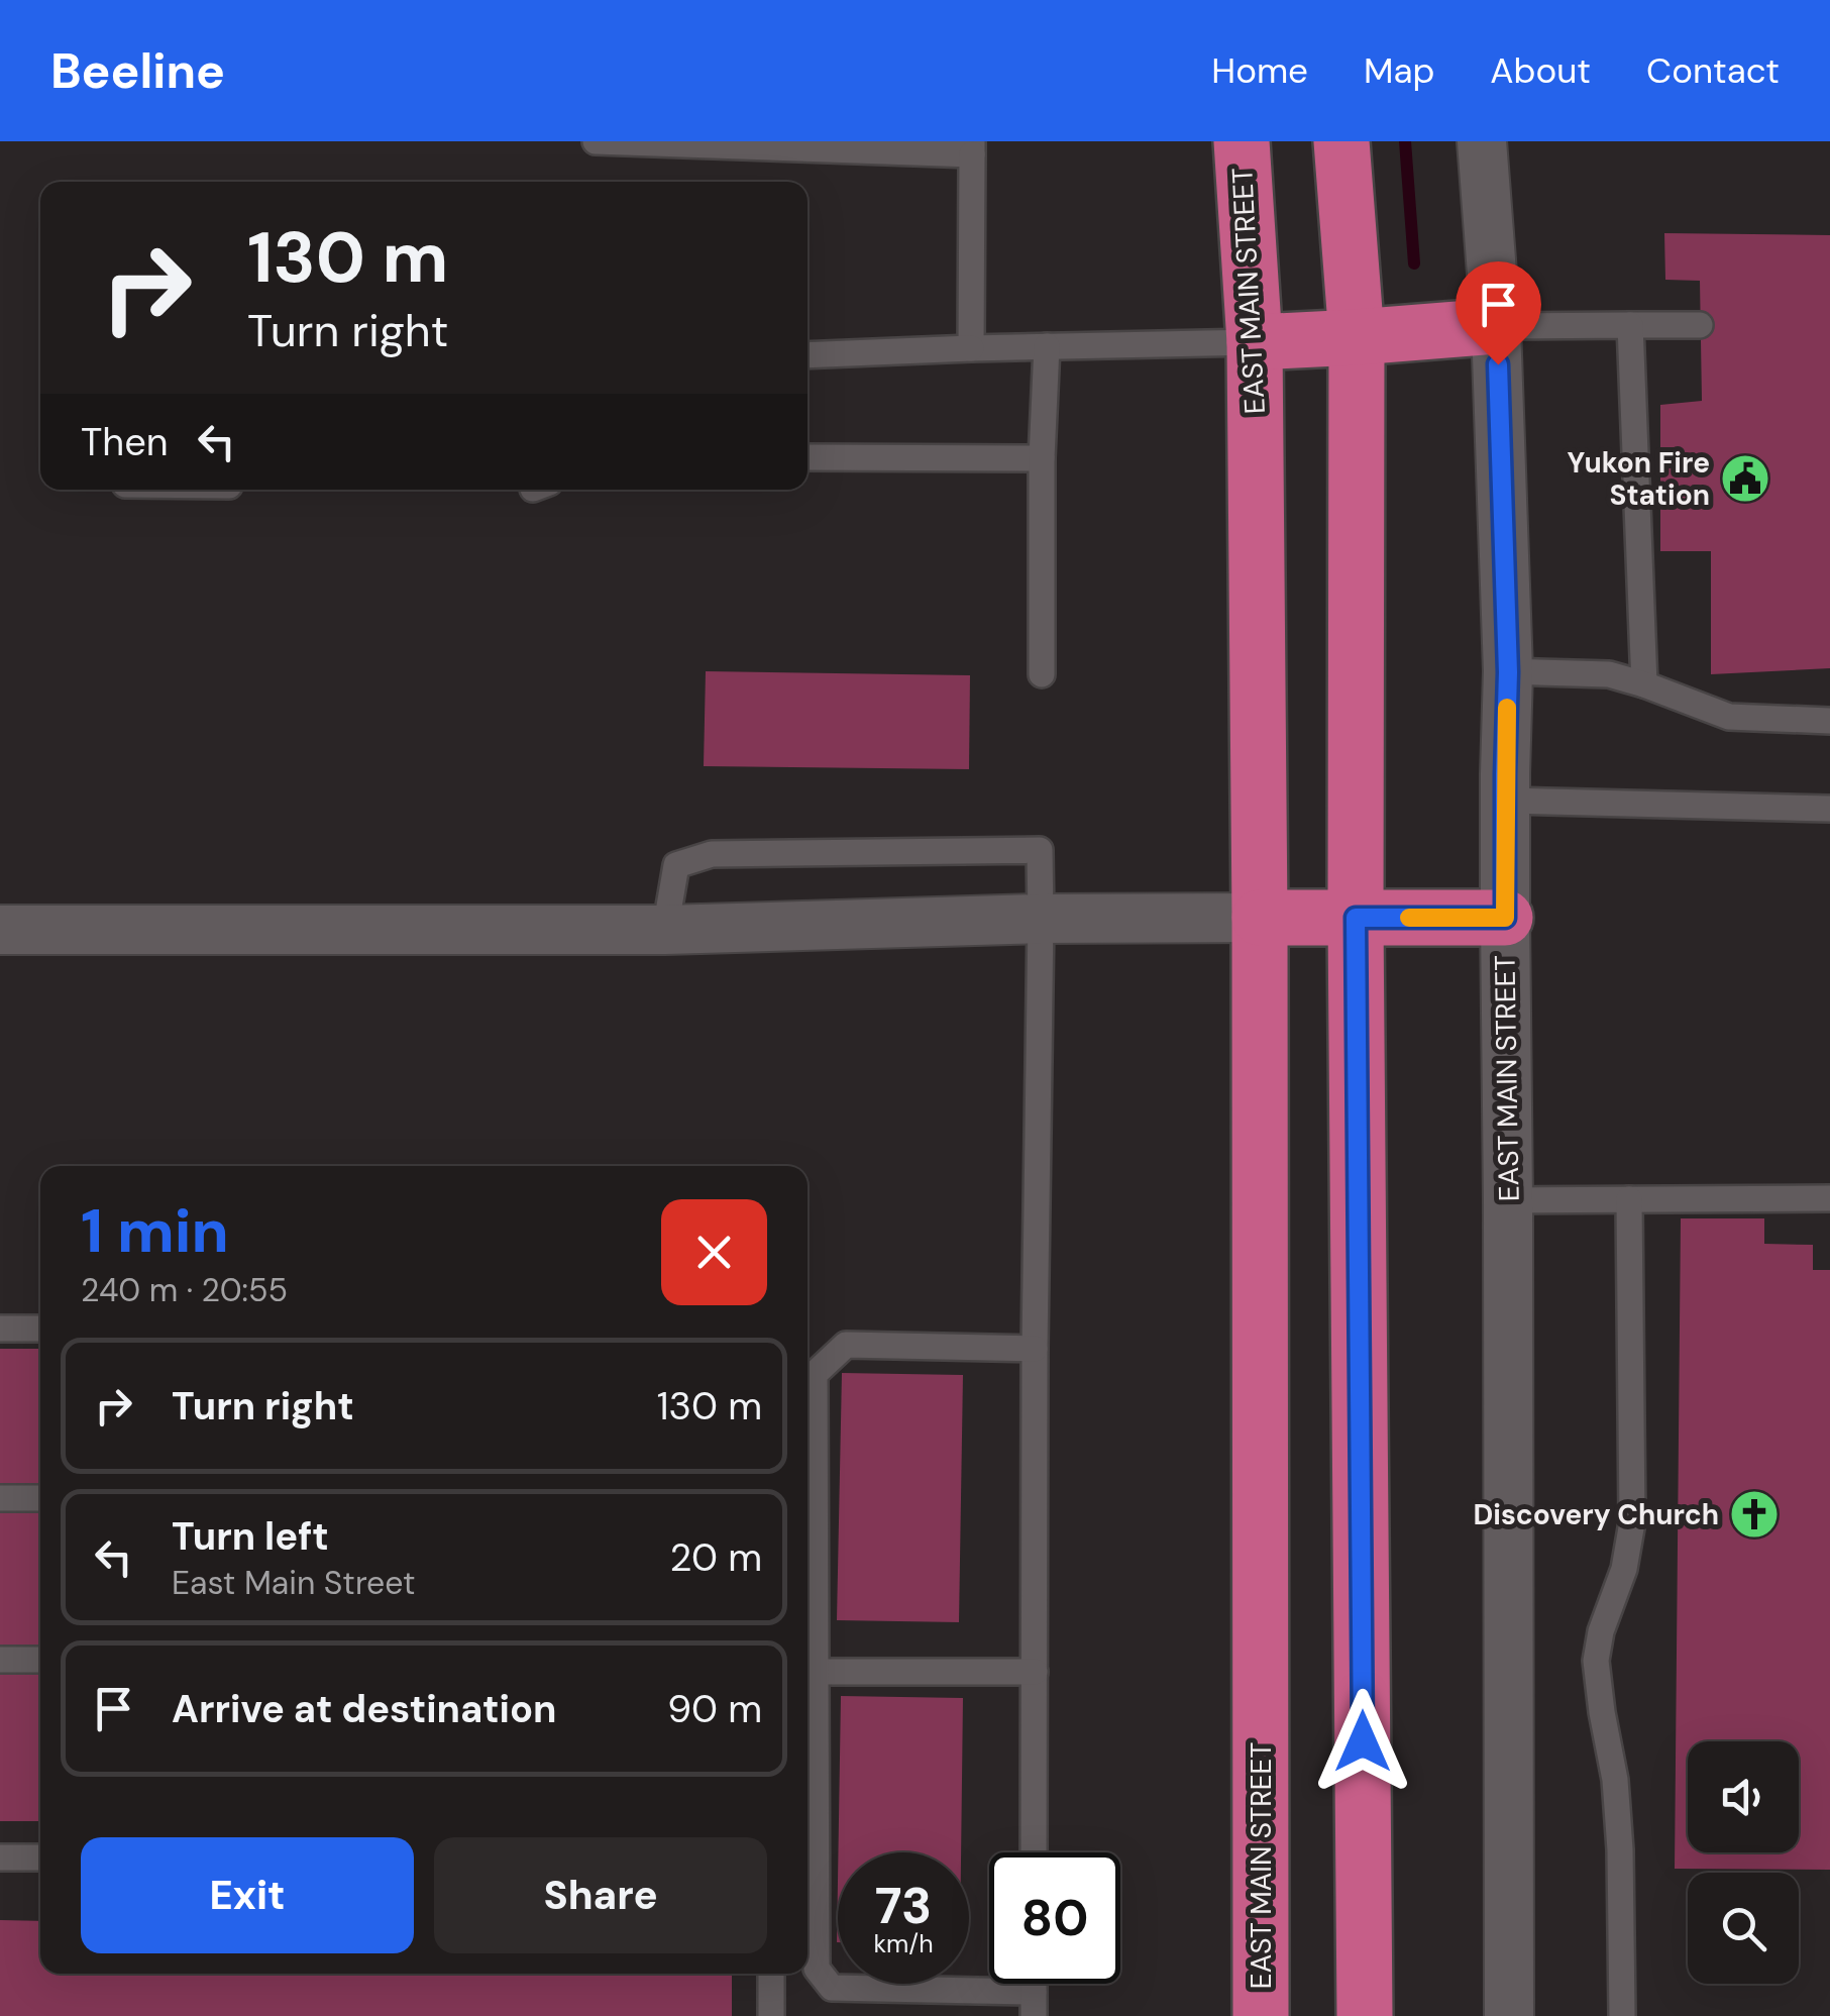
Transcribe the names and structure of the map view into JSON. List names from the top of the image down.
{
  "streets": {
    "highway": ["EAST MAIN STREET"]
  },
  "places": {
    "public building": ["Yukon Fire Station"],
    "church": ["Discovery Church"]
  },
  "page": {
    "header": "Beeline",
    "nav": [
      "Home",
      "Map",
      "About",
      "Contact"
    ],
    "turn": ["130 m", "Turn right"],
    "then": "Then",
    "heading": ["1 min", "240 m · 20:55"],
    "list": [
      {
        "name": "Turn right",
        "value": "130 m"
      },
      {
        "name": "Turn left",
        "note": "East Main Street",
        "value": "20 m"
      },
      {
        "name": "Arrive at destination",
        "value": "90 m"
      }
    ],
    "buttons": ["Exit", "Share"],
    "speed": "73 km/h",
    "limit": "80"
  }
}
